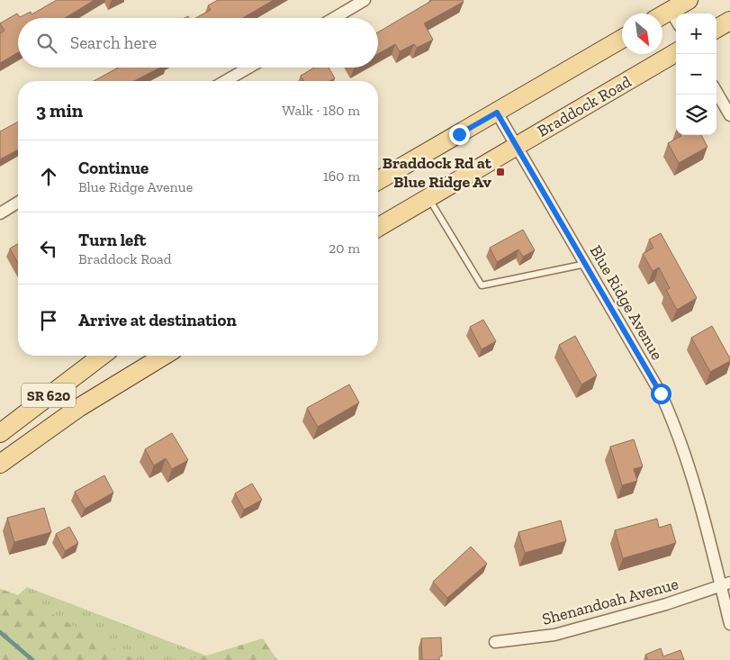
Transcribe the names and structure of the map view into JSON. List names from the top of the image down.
{
  "streets": {
    "main road": ["Braddock Road", "SR 620"],
    "street": ["Blue Ridge Avenue", "Shenandoah Avenue"]
  },
  "crossings": [
    ["Braddock Road", "Blue Ridge Avenue"],
    ["Blue Ridge Avenue", "Shenandoah Avenue"]
  ],
  "places": {
    "transit": ["Braddock Rd at Blue Ridge Av"]
  },
  "north": "bottom right",
  "page": {
    "map_buttons": ["+", "−"],
    "search": "Search here",
    "heading": ["3 min", "Walk · 180 m"],
    "list": [
      ["Continue", "Blue Ridge Avenue", "160 m"],
      ["Turn left", "Braddock Road", "20 m"],
      "Arrive at destination"
    ]
  }
}
